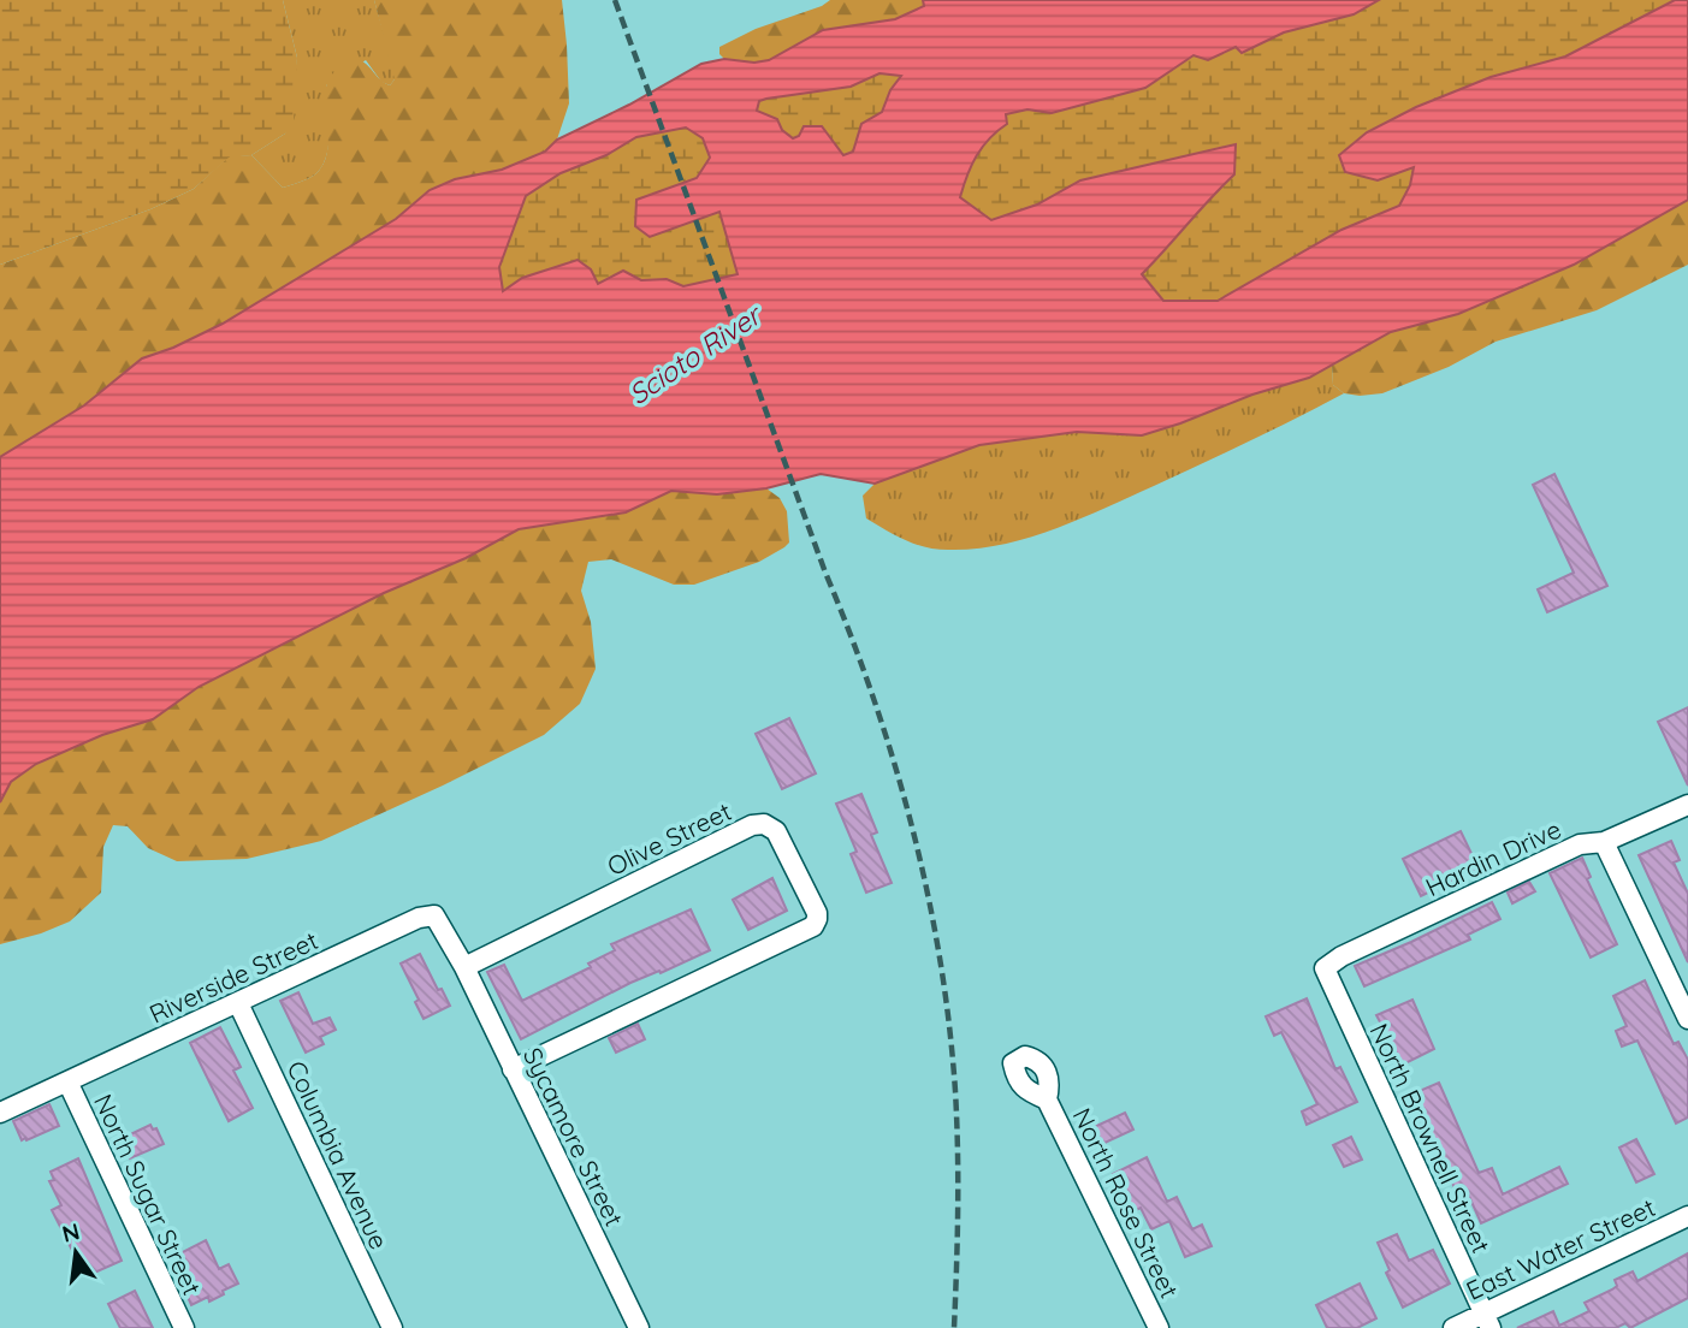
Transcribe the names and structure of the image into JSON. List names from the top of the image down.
{
  "streets": {
    "street": [
      "Olive Street",
      "Hardin Drive",
      "Riverside Street",
      "Sycamore Street",
      "North Brownell Street",
      "Columbia Avenue",
      "North Sugar Street",
      "North Rose Street",
      "East Water Street"
    ]
  },
  "crossings": [
    ["Olive Street", "Riverside Street"],
    ["Olive Street", "Sycamore Street"],
    ["Hardin Drive", "North Brownell Street"],
    ["Riverside Street", "Sycamore Street"],
    ["Riverside Street", "Columbia Avenue"],
    ["Riverside Street", "North Sugar Street"],
    ["North Brownell Street", "East Water Street"]
  ],
  "water": ["Scioto River"],
  "north": "top"
}
